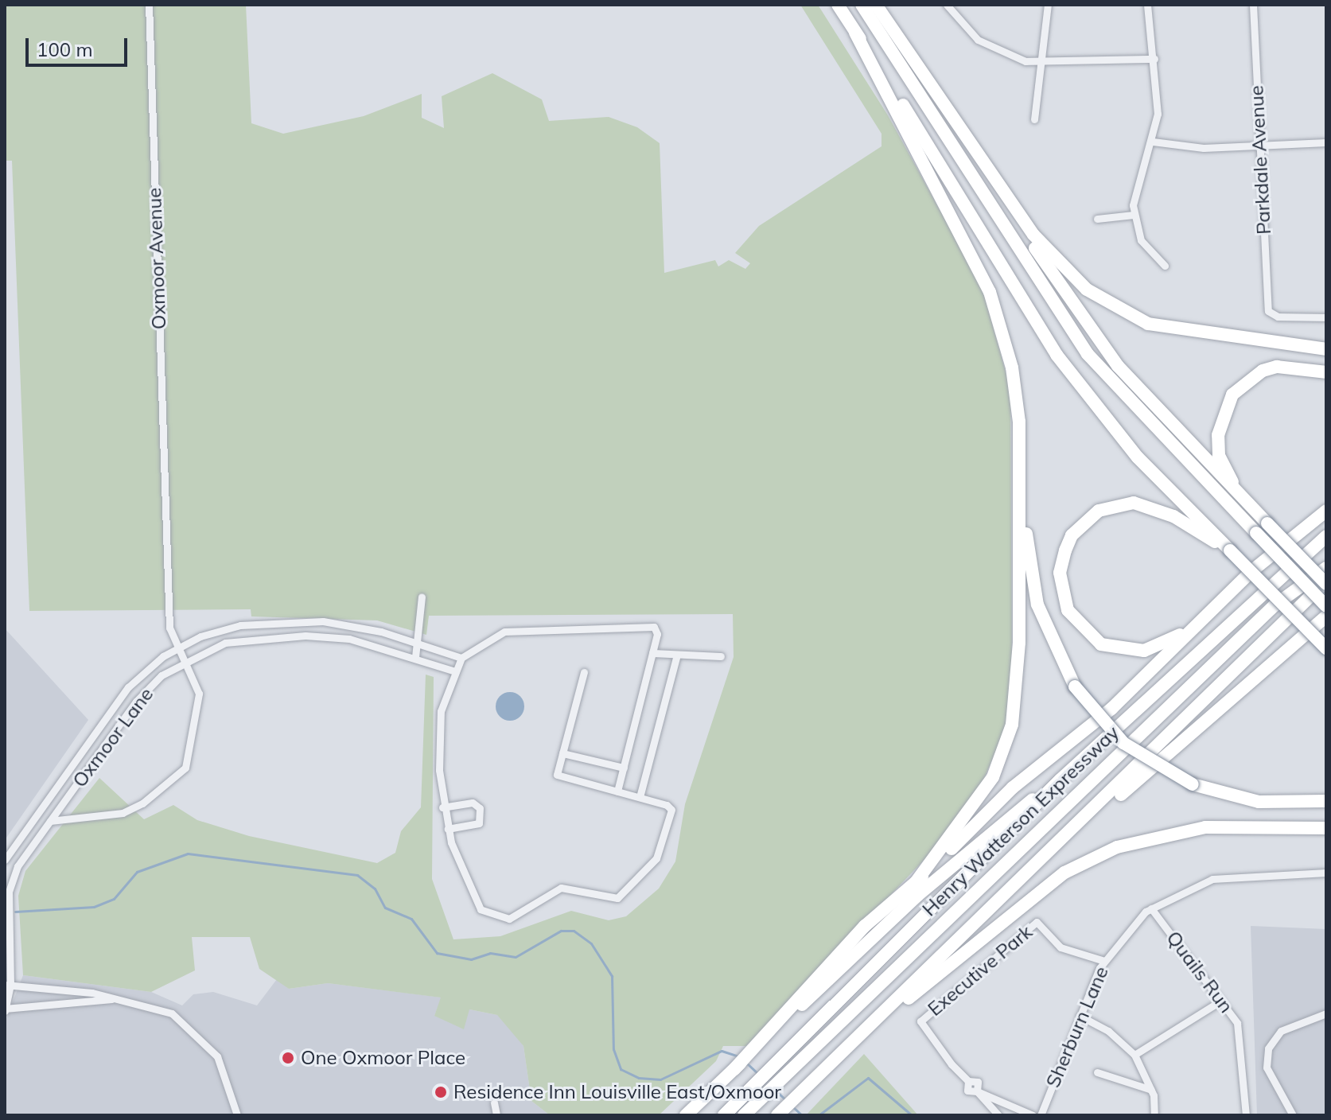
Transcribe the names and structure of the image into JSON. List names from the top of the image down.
{
  "streets": {
    "highway": ["Henry Watterson Expressway"],
    "street": [
      "Parkdale Avenue",
      "Oxmoor Avenue",
      "Oxmoor Lane",
      "Executive Park",
      "Quails Run",
      "Sherburn Lane"
    ]
  },
  "crossings": [
    ["Oxmoor Avenue", "Oxmoor Lane"],
    ["Executive Park", "Sherburn Lane"],
    ["Quails Run", "Sherburn Lane"]
  ],
  "places": ["One Oxmoor Place", "Residence Inn Louisville East/Oxmoor"],
  "scale_bar": "100 m"
}
